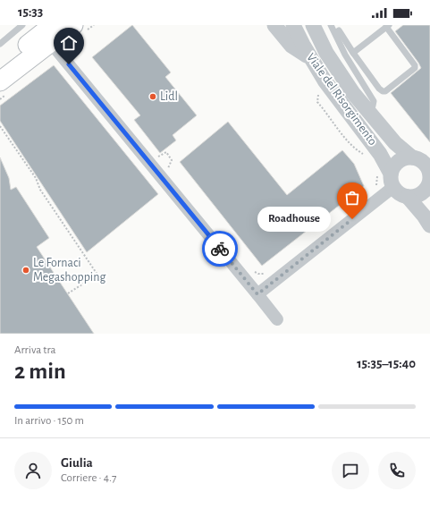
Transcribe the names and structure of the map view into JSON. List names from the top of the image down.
{
  "streets": {
    "street": ["Viale del Risorgimento"]
  },
  "places": ["Lidl", "Roadhouse", "Le Fornaci Megashopping"],
  "page": {
    "status": "15:33",
    "bubble": "Roadhouse",
    "heading": ["2 min", "Arriva tra", "15:35–15:40"],
    "panel": ["Giulia", "Corriere · 4.7"],
    "bar": "In arrivo · 150 m"
  }
}
